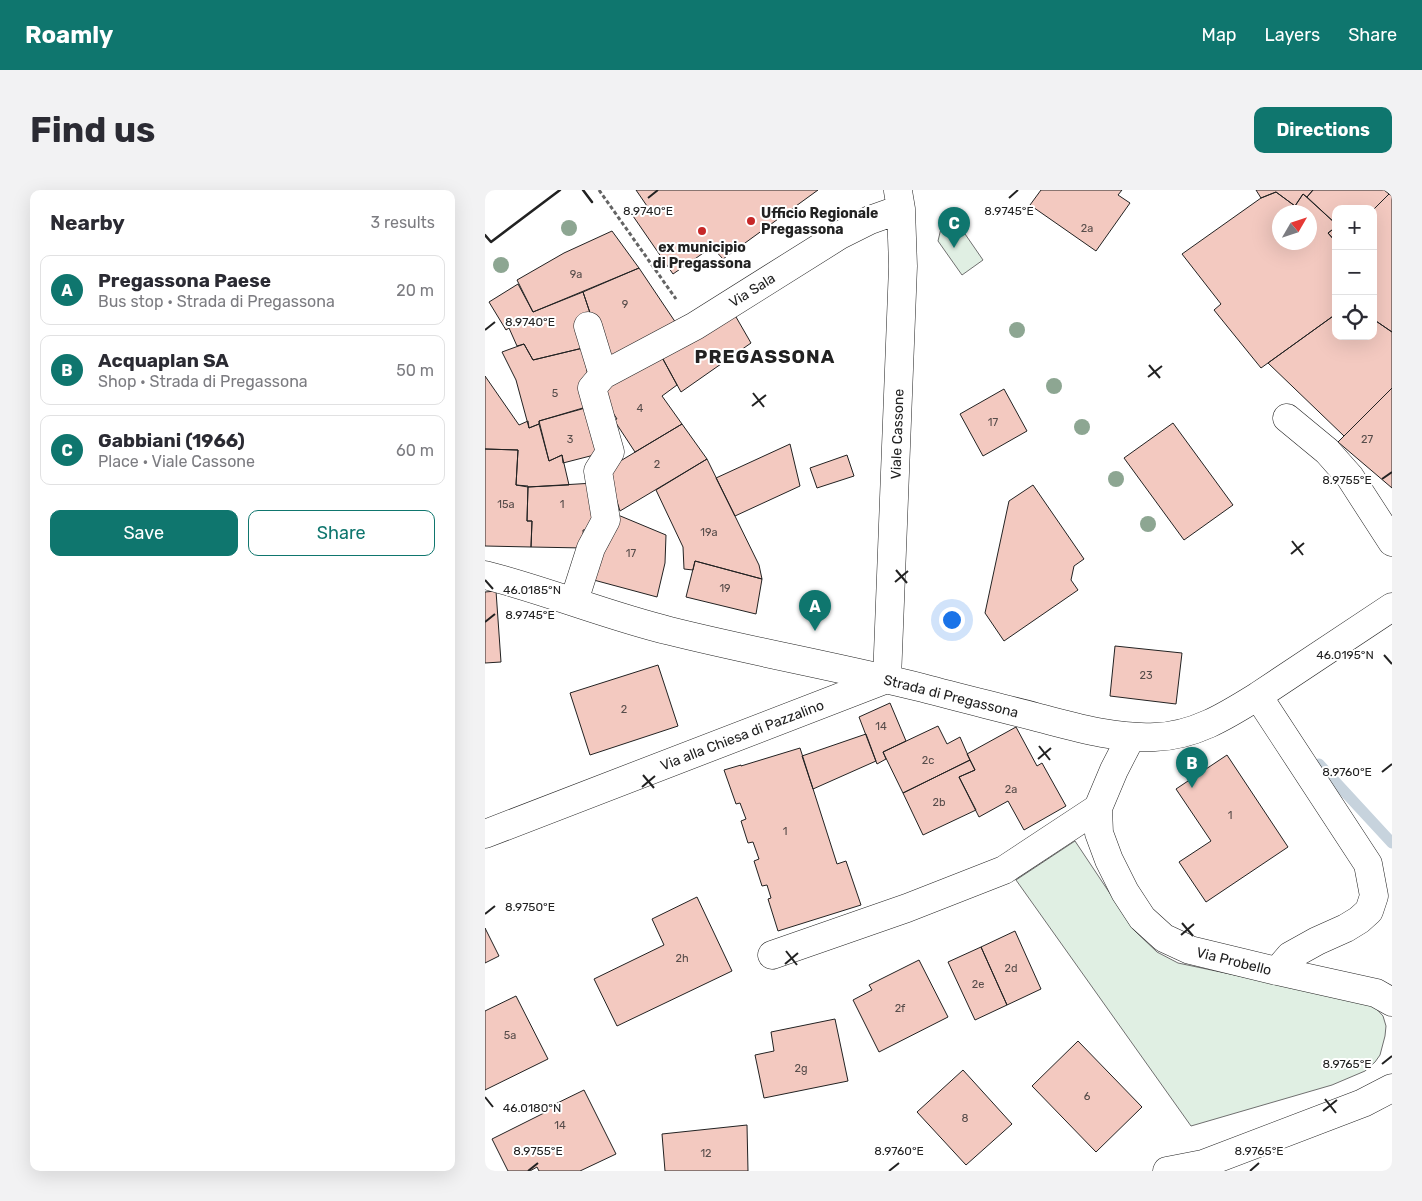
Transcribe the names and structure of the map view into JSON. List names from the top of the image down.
{
  "streets": {
    "street": [
      "Via Sala",
      "Viale Cassone",
      "Strada di Pregassona",
      "Via alla Chiesa di Pazzalino",
      "Via Probello"
    ]
  },
  "crossings": [
    ["Via Sala", "Viale Cassone"],
    ["Viale Cassone", "Strada di Pregassona"],
    ["Viale Cassone", "Via alla Chiesa di Pazzalino"],
    ["Strada di Pregassona", "Via alla Chiesa di Pazzalino"],
    ["Strada di Pregassona", "Via Probello"]
  ],
  "districts": ["PREGASSONA"],
  "places": ["Ufficio Regionale Pregassona", "ex municipio di Pregassona"],
  "house_numbers": [
    "2a",
    "9a",
    "9",
    "5",
    "4",
    "17",
    "3",
    "27",
    "2",
    "15a",
    "1",
    "19a",
    "17",
    "19",
    "23",
    "2",
    "14",
    "2c",
    "2a",
    "2b",
    "1",
    "1",
    "2h",
    "2d",
    "2e",
    "2f",
    "5a",
    "2g",
    "6",
    "8",
    "14",
    "12"
  ],
  "north": "top right",
  "page": {
    "header": "Roamly",
    "nav": ["Map", "Layers", "Share"],
    "buttons": [
      "Directions",
      ["Save", "Share"]
    ],
    "title": "Find us",
    "heading": ["Nearby", "3 results"],
    "map_buttons": ["+", "−"],
    "pins": ["C", "A", "B"],
    "list": [
      {
        "mark": "A",
        "name": "Pregassona Paese",
        "note": "Bus stop · Strada di Pregassona",
        "value": "20 m"
      },
      {
        "mark": "B",
        "name": "Acquaplan SA",
        "note": "Shop · Strada di Pregassona",
        "value": "50 m"
      },
      {
        "mark": "C",
        "name": "Gabbiani (1966)",
        "note": "Place · Viale Cassone",
        "value": "60 m"
      }
    ]
  },
  "coordinates": [
    "8.9740°E",
    "8.9745°E",
    "8.9755°E",
    "46.0185°N",
    "46.0195°N",
    "8.9760°E",
    "8.9750°E",
    "8.9765°E",
    "46.0180°N"
  ]
}
